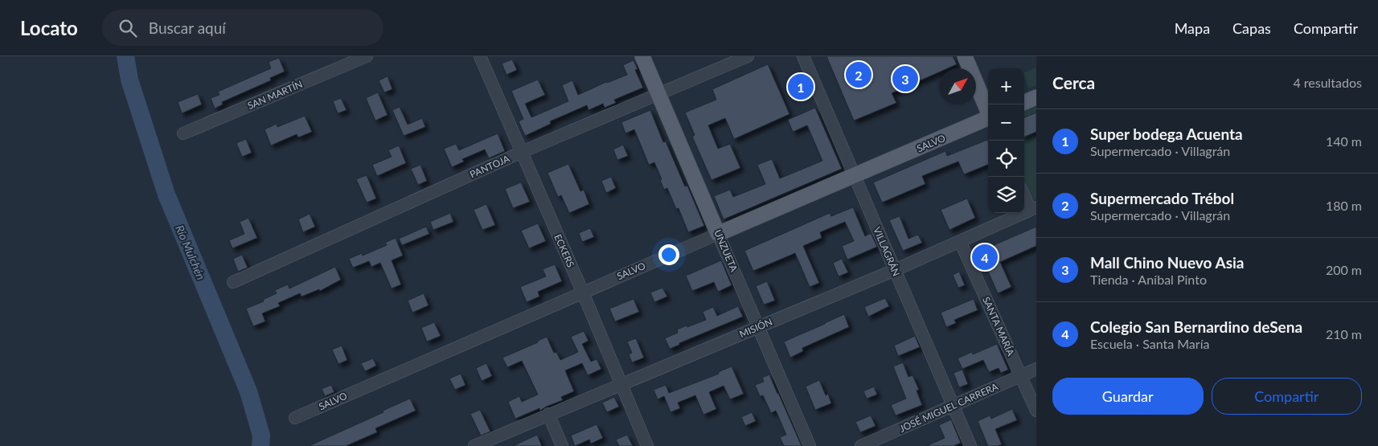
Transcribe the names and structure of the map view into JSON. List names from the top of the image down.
{
  "streets": {
    "main road": ["SALVO", "UNZUETA"],
    "street": [
      "SAN MARTÍN",
      "PANTOJA",
      "ECKERS",
      "VILLAGRÁN",
      "SANTA MARÍA",
      "MISIÓN",
      "JOSÉ MIGUEL CARRERA"
    ]
  },
  "crossings": [
    ["SALVO", "ECKERS"],
    ["SALVO", "UNZUETA"],
    ["SALVO", "VILLAGRÁN"],
    ["PANTOJA", "ECKERS"],
    ["PANTOJA", "UNZUETA"],
    ["ECKERS", "MISIÓN"],
    ["UNZUETA", "MISIÓN"],
    ["VILLAGRÁN", "MISIÓN"],
    ["VILLAGRÁN", "JOSÉ MIGUEL CARRERA"],
    ["SANTA MARÍA", "MISIÓN"],
    ["SANTA MARÍA", "JOSÉ MIGUEL CARRERA"]
  ],
  "water": ["Río Mulchén"],
  "north": "top right",
  "page": {
    "header": "Locato",
    "search": "Buscar aquí",
    "nav": ["Mapa", "Capas", "Compartir"],
    "heading": ["Cerca", "4 resultados"],
    "pins": [
      "2",
      "3",
      "1",
      "4"
    ],
    "map_buttons": ["+", "−"],
    "list": [
      {
        "mark": "1",
        "name": "Super bodega Acuenta",
        "note": "Supermercado · Villagrán",
        "value": "140 m"
      },
      {
        "mark": "2",
        "name": "Supermercado Trébol",
        "note": "Supermercado · Villagrán",
        "value": "180 m"
      },
      {
        "mark": "3",
        "name": "Mall Chino Nuevo Asia",
        "note": "Tienda · Aníbal Pinto",
        "value": "200 m"
      },
      {
        "mark": "4",
        "name": "Colegio San Bernardino deSena",
        "note": "Escuela · Santa María",
        "value": "210 m"
      }
    ],
    "buttons": ["Guardar", "Compartir"]
  }
}
